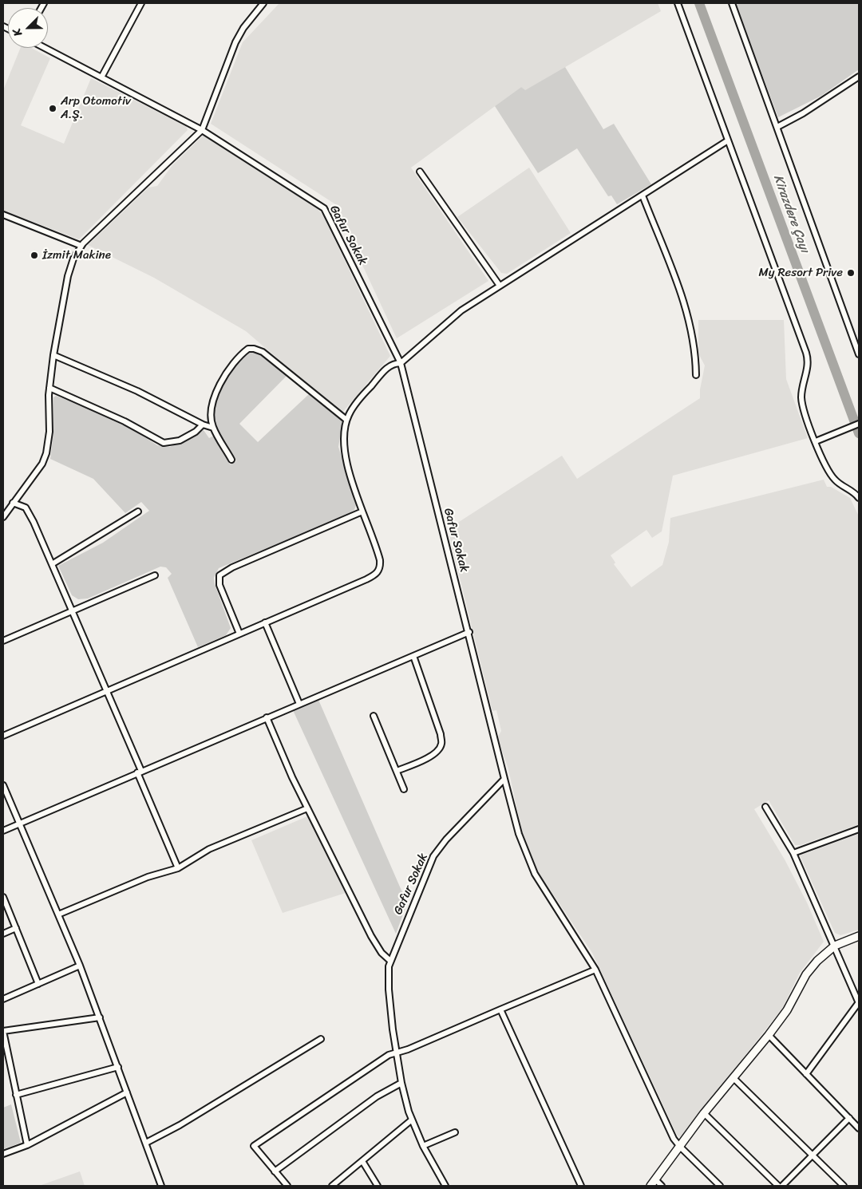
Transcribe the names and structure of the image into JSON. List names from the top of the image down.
{
  "streets": {
    "street": ["Gafur Sokak"]
  },
  "water": ["Kirazdere Çayı"],
  "places": ["Arp Otomotiv A.Ş.", "İzmit Makine", "My Resort Prive"],
  "north": "bottom left"
}
